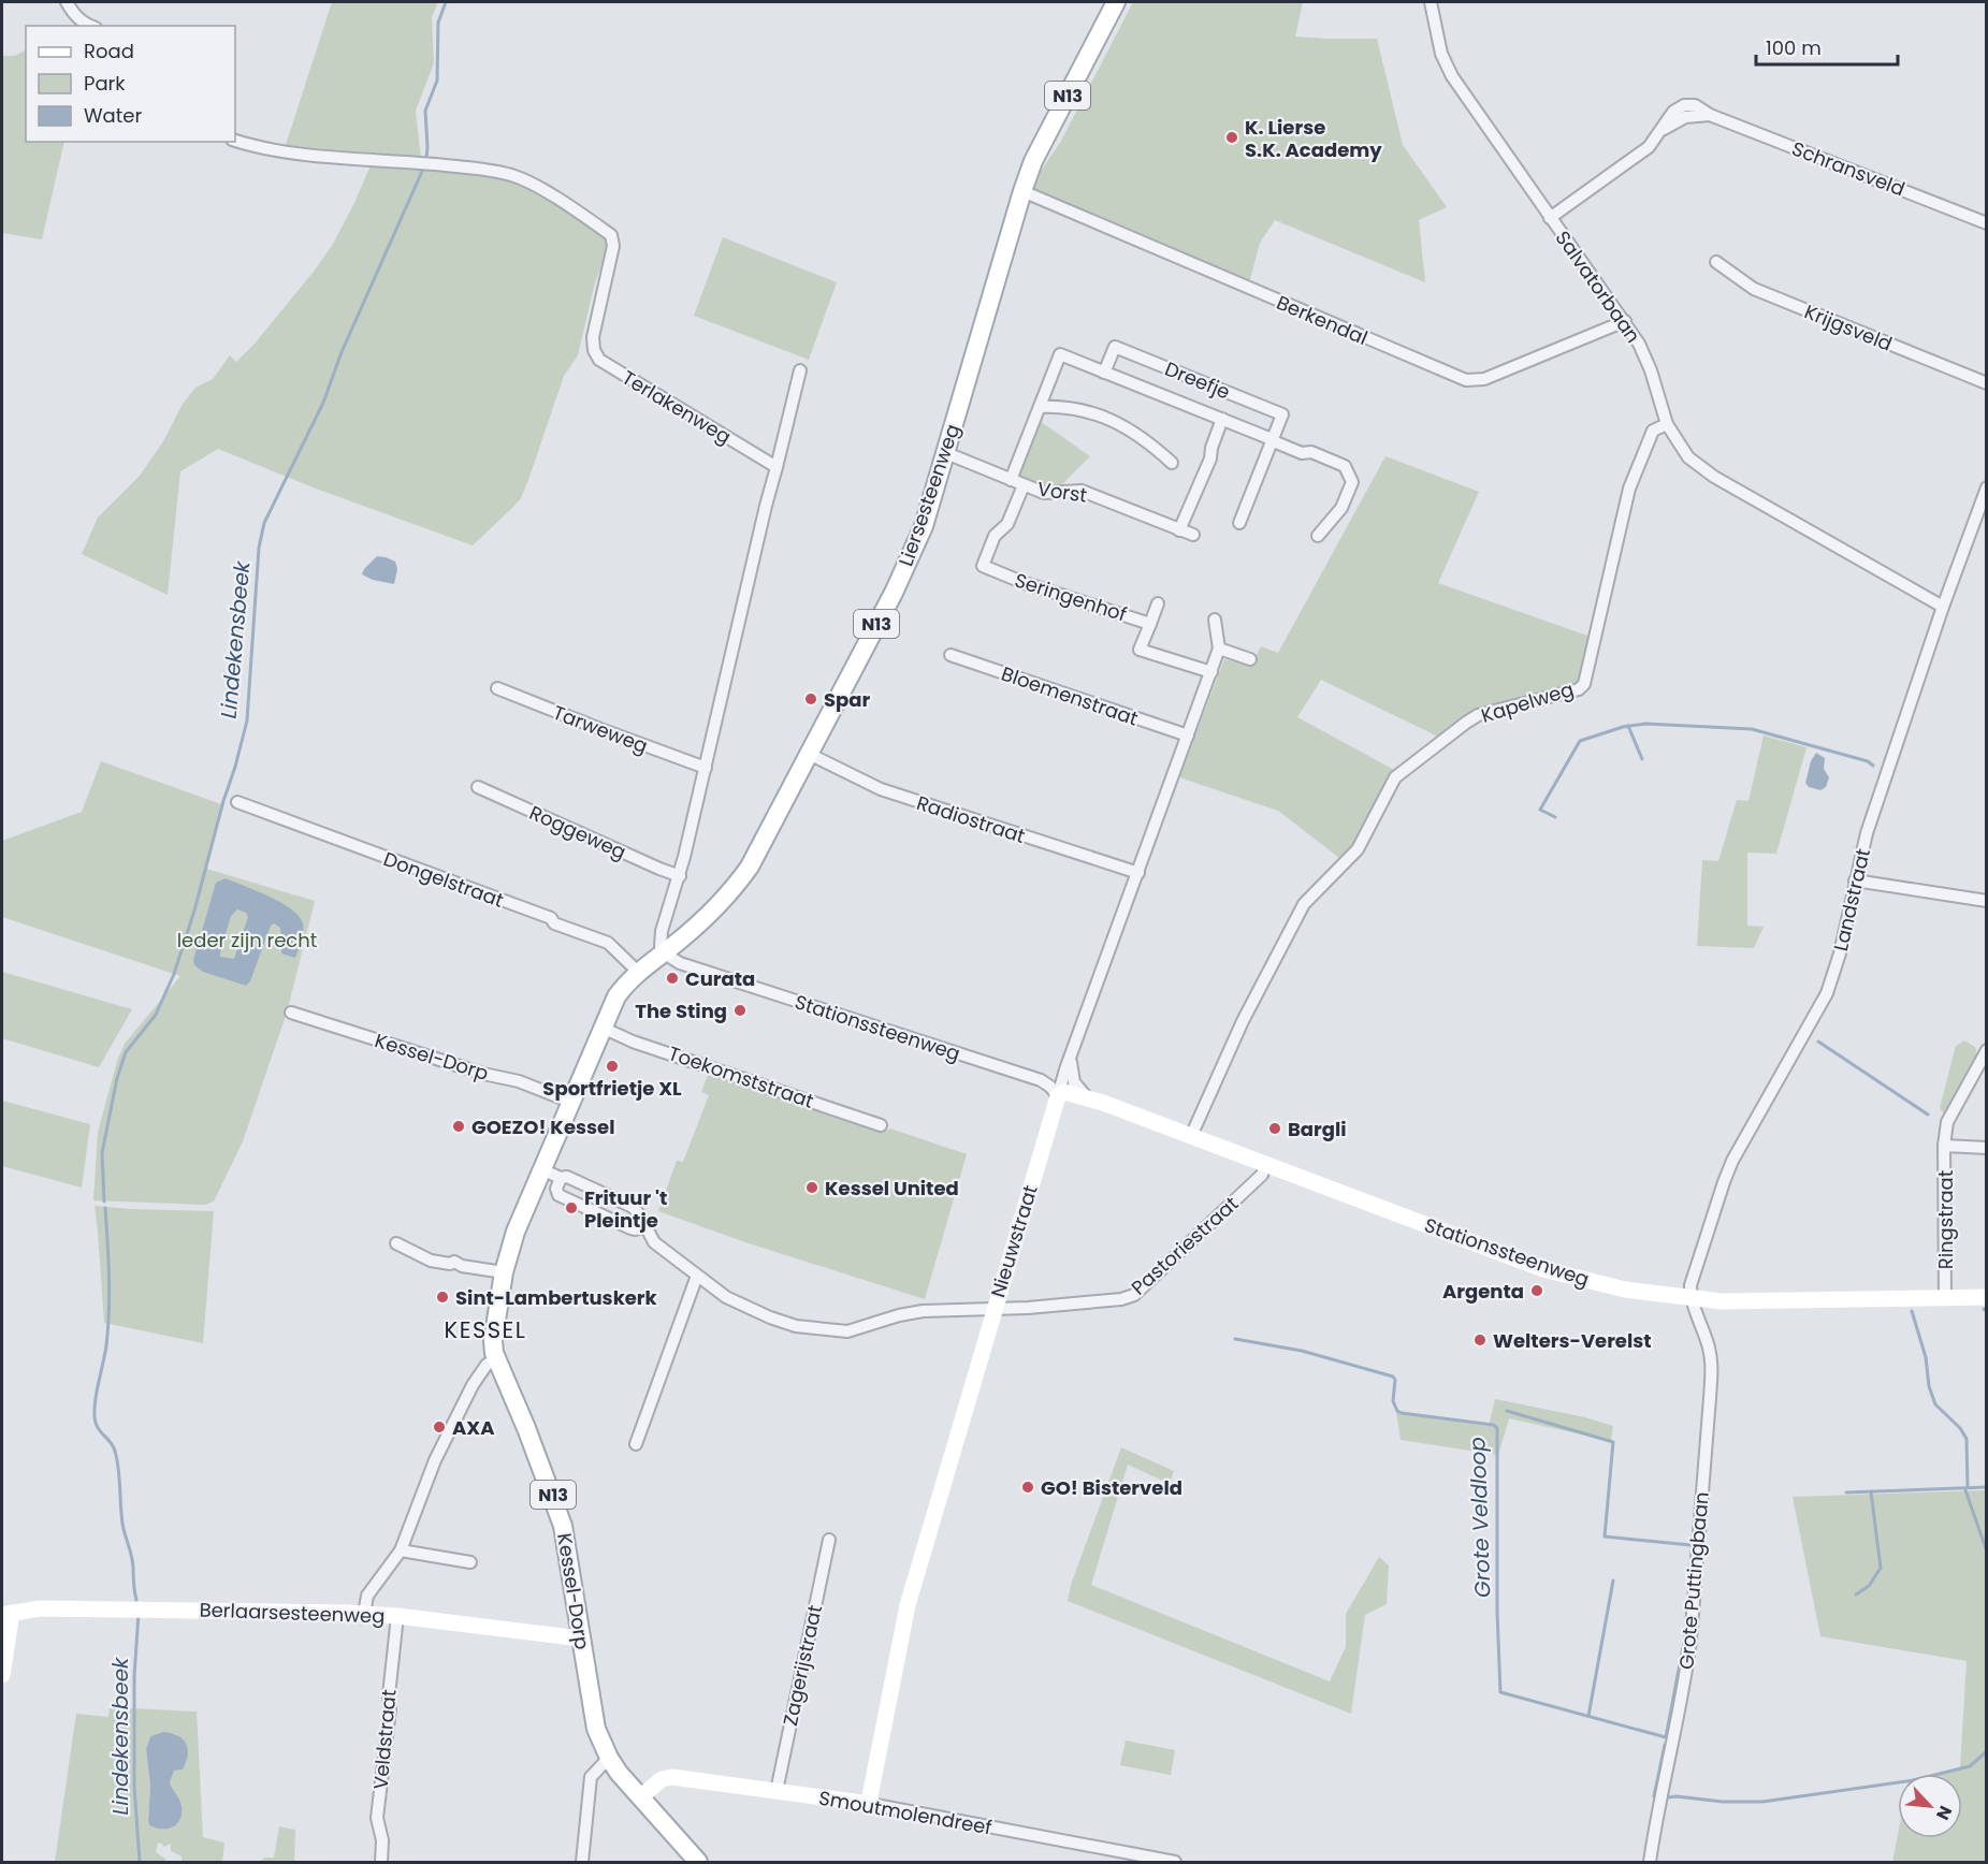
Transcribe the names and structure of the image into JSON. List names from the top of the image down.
{
  "streets": {
    "main road": ["N13", "Liersesteenweg", "Kessel-Dorp"],
    "street": [
      "Schransveld",
      "Salvatorbaan",
      "Berkendal",
      "Krijgsveld",
      "Dreefje",
      "Terlakenweg",
      "Vorst",
      "Seringenhof",
      "Bloemenstraat",
      "Kapelweg",
      "Tarweweg",
      "Radiostraat",
      "Roggeweg",
      "Dongelstraat",
      "Landstraat",
      "Stationssteenweg",
      "Toekomststraat",
      "Ringstraat",
      "Nieuwstraat",
      "Pastoriestraat",
      "Grote Puttingbaan",
      "Berlaarsesteenweg",
      "Zagerijstraat",
      "Veldstraat",
      "Smoutmolendreef"
    ]
  },
  "crossings": [
    ["N13", "Kessel-Dorp"],
    ["N13", "Smoutmolendreef"],
    ["Schransveld", "Salvatorbaan"],
    ["Salvatorbaan", "Berkendal"],
    ["Salvatorbaan", "Kapelweg"],
    ["Salvatorbaan", "Landstraat"],
    ["Berkendal", "Liersesteenweg"],
    ["Vorst", "Liersesteenweg"],
    ["Vorst", "Seringenhof"],
    ["Liersesteenweg", "Radiostraat"],
    ["Liersesteenweg", "Dongelstraat"],
    ["Liersesteenweg", "Stationssteenweg"],
    ["Liersesteenweg", "Kessel-Dorp"],
    ["Seringenhof", "Nieuwstraat"],
    ["Bloemenstraat", "Nieuwstraat"],
    ["Kapelweg", "Stationssteenweg"],
    ["Radiostraat", "Nieuwstraat"],
    ["Dongelstraat", "Kessel-Dorp"],
    ["Landstraat", "Stationssteenweg"],
    ["Landstraat", "Grote Puttingbaan"],
    ["Stationssteenweg", "Ringstraat"],
    ["Stationssteenweg", "Nieuwstraat"],
    ["Stationssteenweg", "Pastoriestraat"],
    ["Stationssteenweg", "Grote Puttingbaan"],
    ["Kessel-Dorp", "Toekomststraat"],
    ["Kessel-Dorp", "Berlaarsesteenweg"],
    ["Nieuwstraat", "Pastoriestraat"],
    ["Nieuwstraat", "Smoutmolendreef"],
    ["Berlaarsesteenweg", "Veldstraat"],
    ["Zagerijstraat", "Smoutmolendreef"]
  ],
  "districts": ["KESSEL"],
  "water": ["Lindekensbeek", "Grote Veldloop"],
  "parks": ["Ieder zijn recht"],
  "places": [
    "K. Lierse S.K. Academy",
    "Spar",
    "Curata",
    "The Sting",
    "Sportfrietje XL",
    "GOEZO! Kessel",
    "Bargli",
    "Kessel United",
    "Frituur 't Pleintje",
    "Argenta",
    "Sint-Lambertuskerk",
    "Welters-Verelst",
    "AXA",
    "GO! Bisterveld"
  ],
  "legend": ["Road", "Park", "Water"],
  "scale_bar": "100 m",
  "north": "bottom right"
}
